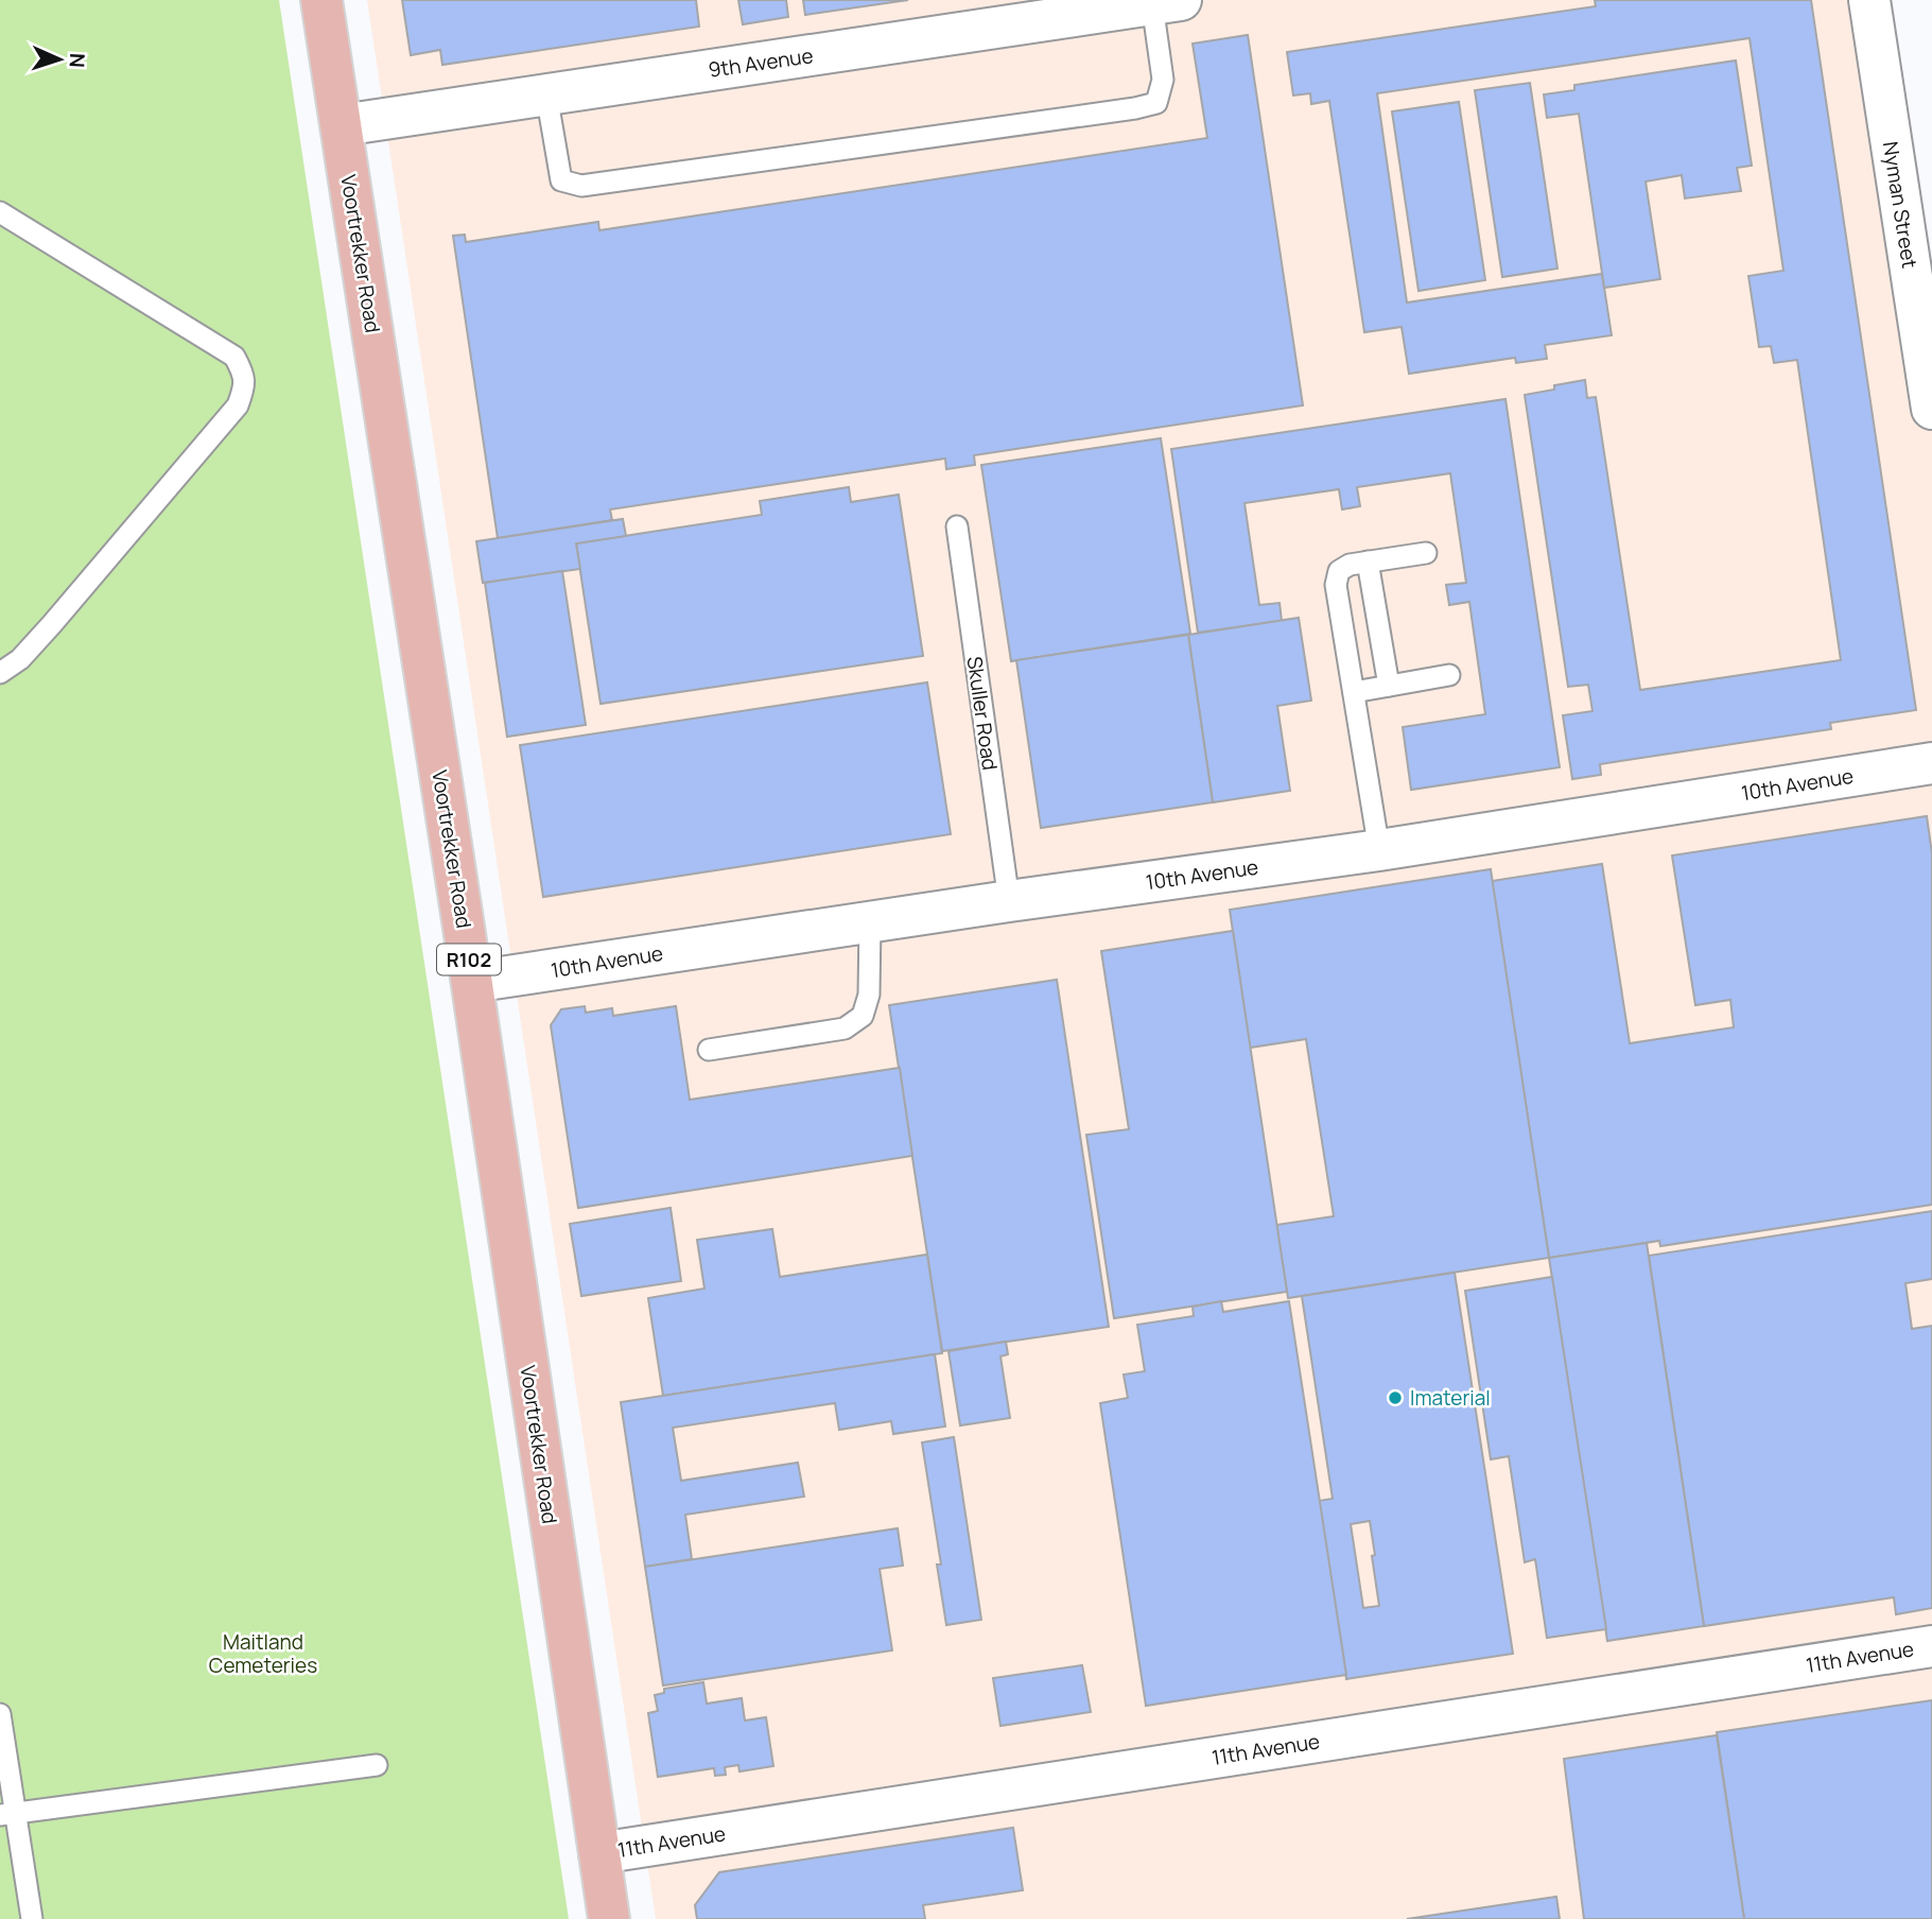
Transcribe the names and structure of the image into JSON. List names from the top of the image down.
{
  "streets": {
    "main road": ["Voortrekker Road", "R102"],
    "street": [
      "9th Avenue",
      "Nyman Street",
      "10th Avenue",
      "11th Avenue"
    ],
    "lane": ["Skuller Road"]
  },
  "crossings": [
    ["9th Avenue", "Voortrekker Road"],
    ["Voortrekker Road", "10th Avenue"],
    ["Voortrekker Road", "11th Avenue"],
    ["Skuller Road", "10th Avenue"]
  ],
  "parks": ["Maitland Cemeteries"],
  "places": ["Imaterial"],
  "north": "right"
}
